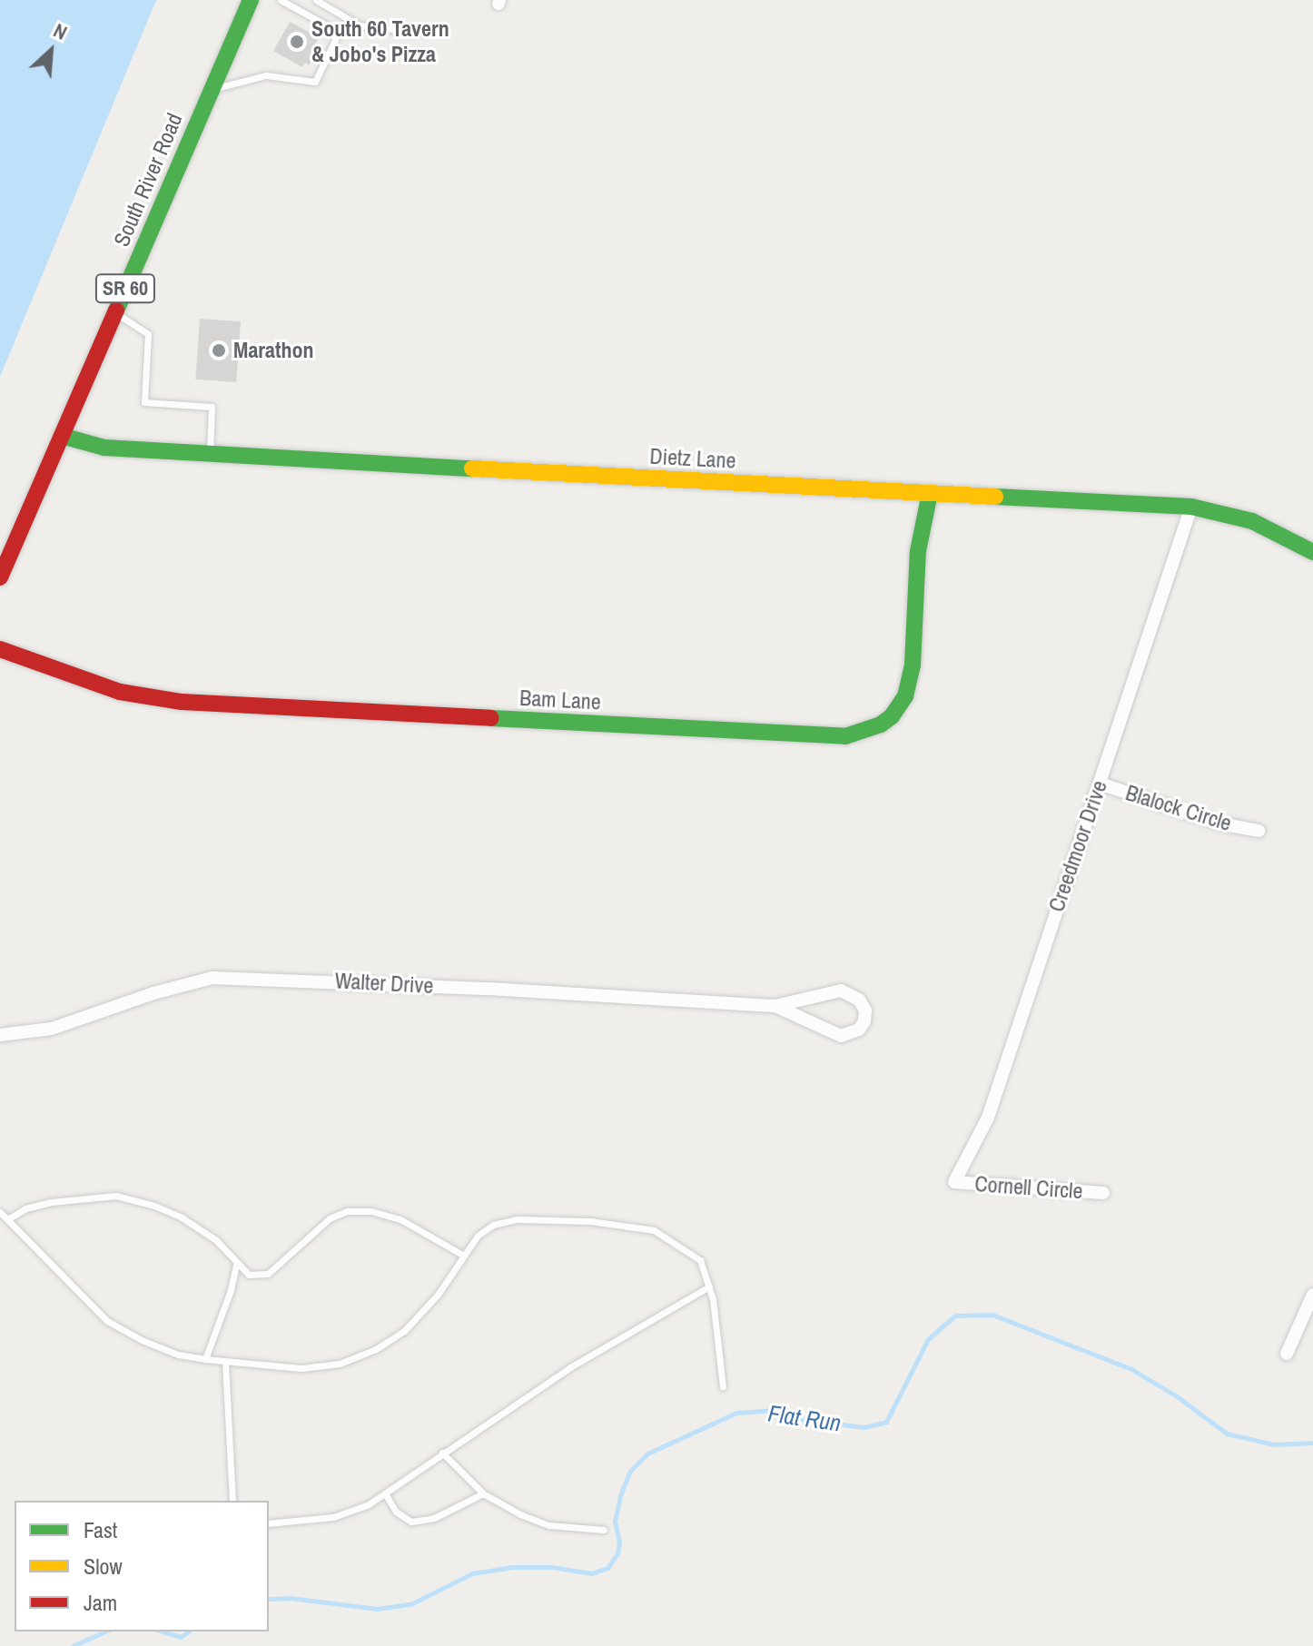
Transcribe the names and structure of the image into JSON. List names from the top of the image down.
{
  "streets": {
    "street": [
      "South River Road",
      "SR 60",
      "Dietz Lane",
      "Bam Lane",
      "Blalock Circle",
      "Creedmoor Drive",
      "Walter Drive",
      "Cornell Circle"
    ]
  },
  "crossings": [
    ["South River Road", "Dietz Lane"],
    ["Dietz Lane", "Bam Lane"],
    ["Dietz Lane", "Creedmoor Drive"],
    ["Blalock Circle", "Creedmoor Drive"],
    ["Creedmoor Drive", "Cornell Circle"]
  ],
  "water": ["Flat Run"],
  "places": ["South 60 Tavern & Jobo's Pizza", "Marathon"],
  "legend": ["Fast", "Slow", "Jam"],
  "north": "top right"
}
